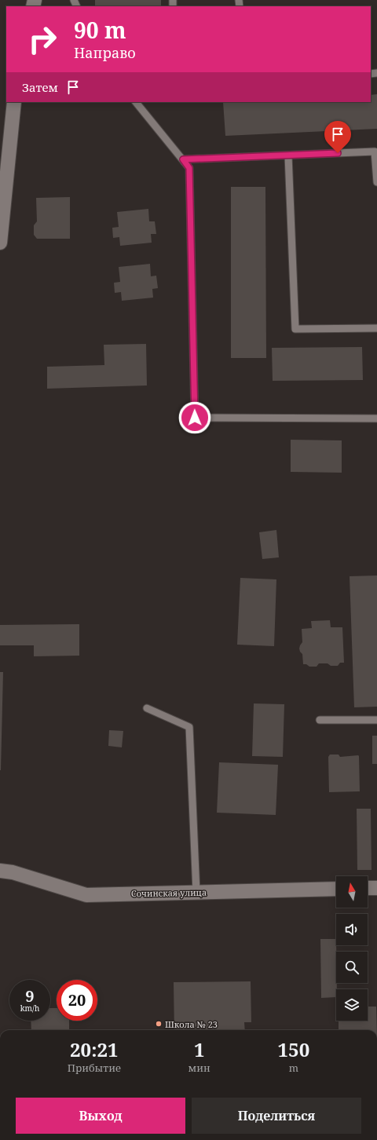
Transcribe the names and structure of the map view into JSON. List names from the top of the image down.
{
  "streets": {
    "street": ["Сочинская улица"]
  },
  "places": ["Школа № 23"],
  "north": "top",
  "page": {
    "turn": ["90 m", "Направо"],
    "then": "Затем",
    "speed": "9 km/h",
    "limit": "20",
    "eta": [
      "20:21",
      "Прибытие",
      "1",
      "мин",
      "150",
      "m"
    ],
    "buttons": ["Выход", "Поделиться"]
  }
}
